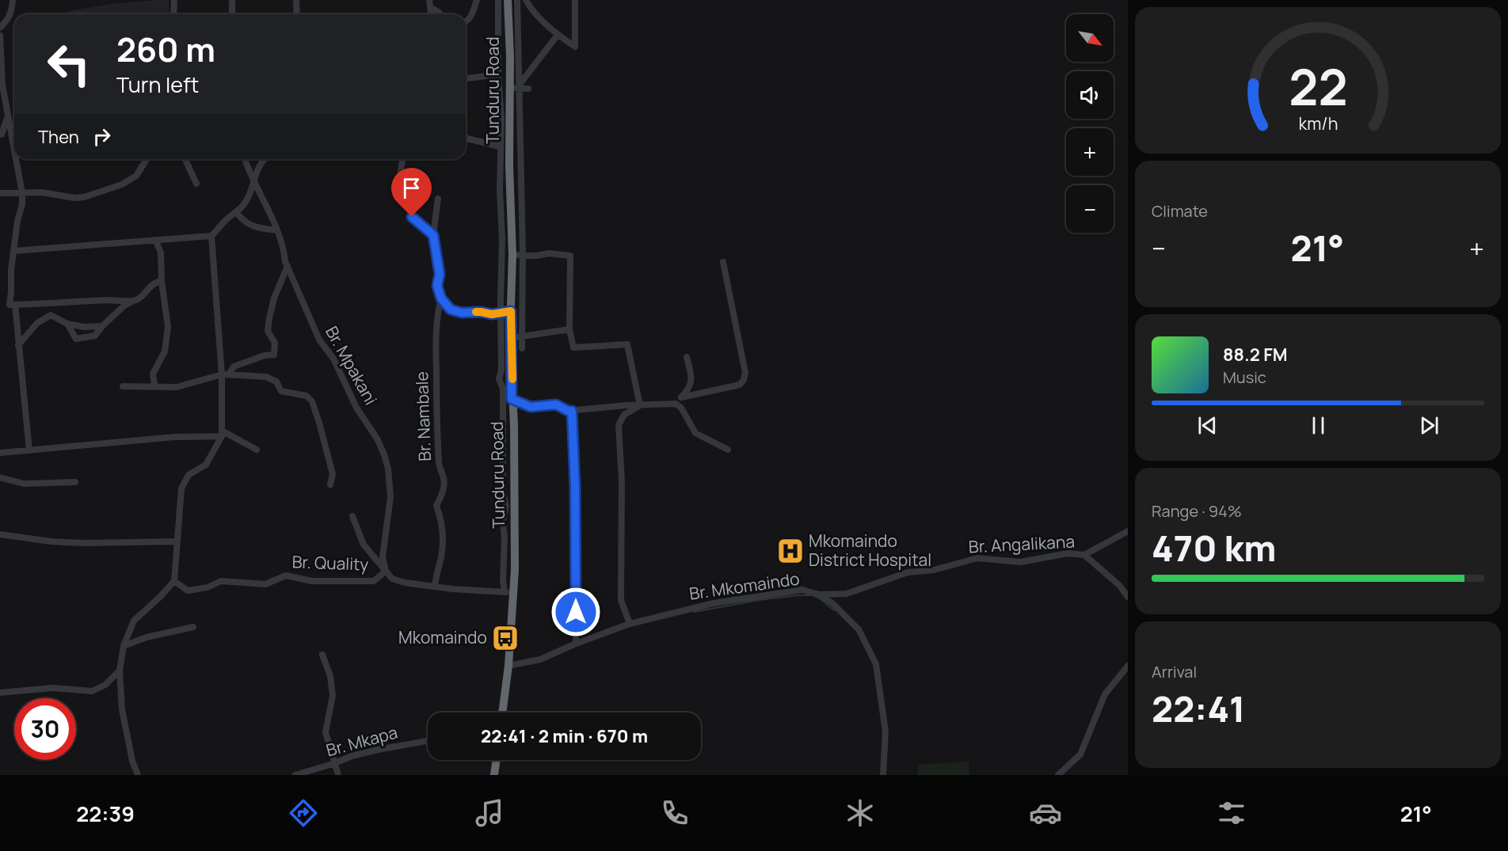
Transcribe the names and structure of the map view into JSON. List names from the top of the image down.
{
  "streets": {
    "highway": ["Tunduru Road"],
    "street": [
      "Br. Mpakani",
      "Br. Nambale",
      "Br. Angalikana",
      "Br. Quality",
      "Br. Mkomaindo",
      "Br. Mkapa"
    ]
  },
  "crossings": [
    ["Tunduru Road", "Br. Quality"],
    ["Tunduru Road", "Br. Mkomaindo"],
    ["Br. Mpakani", "Br. Quality"],
    ["Br. Nambale", "Br. Quality"],
    ["Br. Angalikana", "Br. Mkomaindo"]
  ],
  "places": {
    "hospital": ["Mkomaindo District Hospital"],
    "bus stop": ["Mkomaindo"]
  },
  "north": "bottom right",
  "page": {
    "map_buttons": ["+", "−"],
    "turn": ["260 m", "Turn left"],
    "then": "Then",
    "tile": [
      "Climate",
      ["Range · 94%", "470 km"],
      ["Arrival", "22:41"]
    ],
    "heat": ["−", "21°", "+"],
    "song": ["88.2 FM", "Music"],
    "limit": "30",
    "trip": "22:41 · 2 min · 670 m",
    "tabs": ["22:39", "21°"],
    "gauge": ["22", "km/h"]
  }
}
